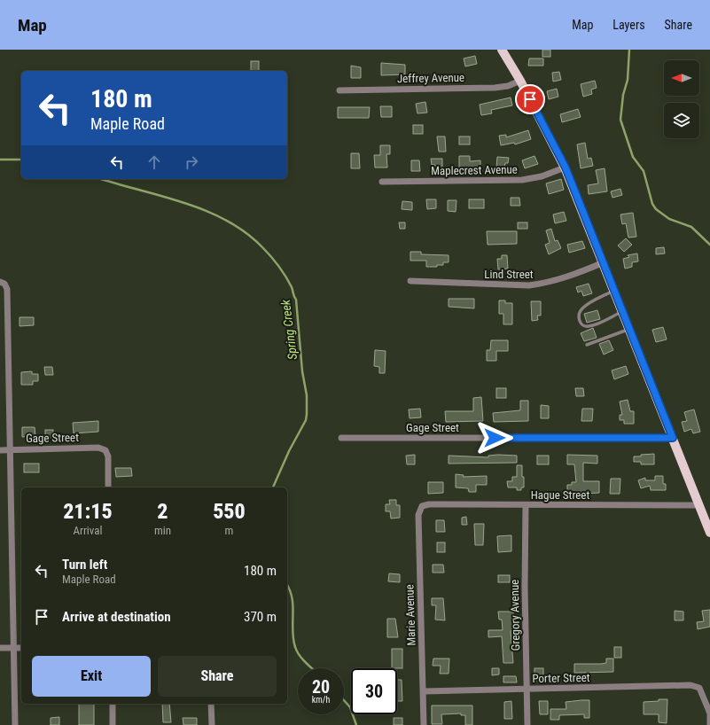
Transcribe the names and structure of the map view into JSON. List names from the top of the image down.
{
  "streets": {
    "street": [
      "Jeffrey Avenue",
      "Maplecrest Avenue",
      "Lind Street",
      "Gage Street",
      "Hague Street",
      "Marie Avenue",
      "Gregory Avenue",
      "Porter Street"
    ]
  },
  "crossings": [
    ["Hague Street", "Marie Avenue"],
    ["Hague Street", "Gregory Avenue"],
    ["Marie Avenue", "Porter Street"],
    ["Gregory Avenue", "Porter Street"]
  ],
  "water": ["Spring Creek"],
  "north": "left",
  "page": {
    "header": "Map",
    "nav": ["Map", "Layers", "Share"],
    "turn": ["180 m", "Maple Road"],
    "eta": [
      "21:15",
      "Arrival",
      "2",
      "min",
      "550",
      "m"
    ],
    "list": [
      {
        "name": "Turn left",
        "note": "Maple Road",
        "value": "180 m"
      },
      {
        "name": "Arrive at destination",
        "value": "370 m"
      }
    ],
    "buttons": ["Exit", "Share"],
    "speed": "20 km/h",
    "limit": "30"
  }
}
